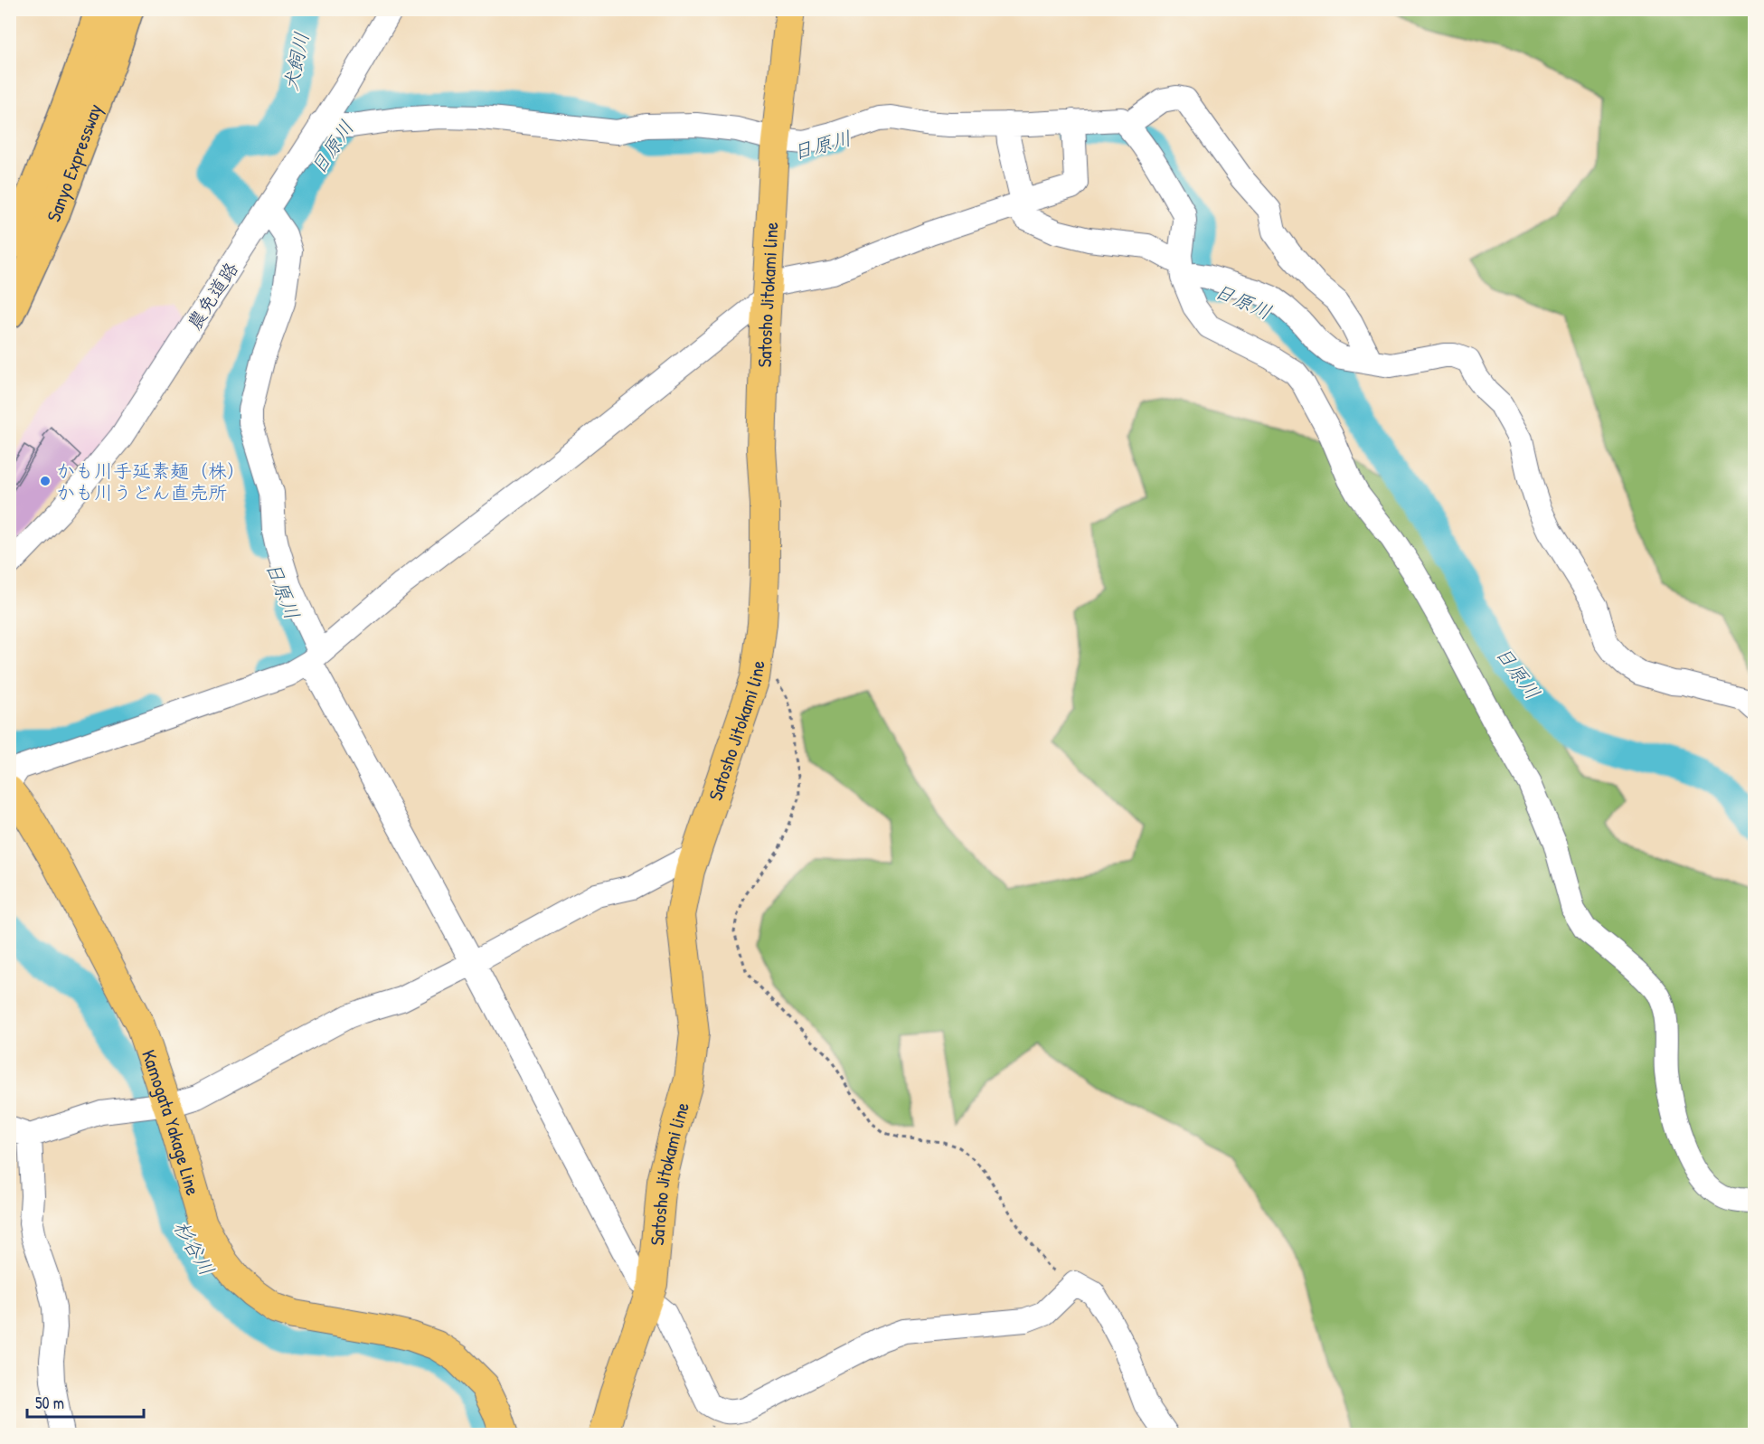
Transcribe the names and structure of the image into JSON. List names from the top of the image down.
{
  "streets": {
    "highway": ["Sanyo Expressway"],
    "main road": ["Satosho Jitokami line", "Kamogata Yakage Line"],
    "street": ["農免道路"]
  },
  "water": ["犬飼川", "日原川", "杉谷川"],
  "places": ["かも川手延素麺（株） かも川うどん直売所"],
  "scale_bar": "50 m"
}
